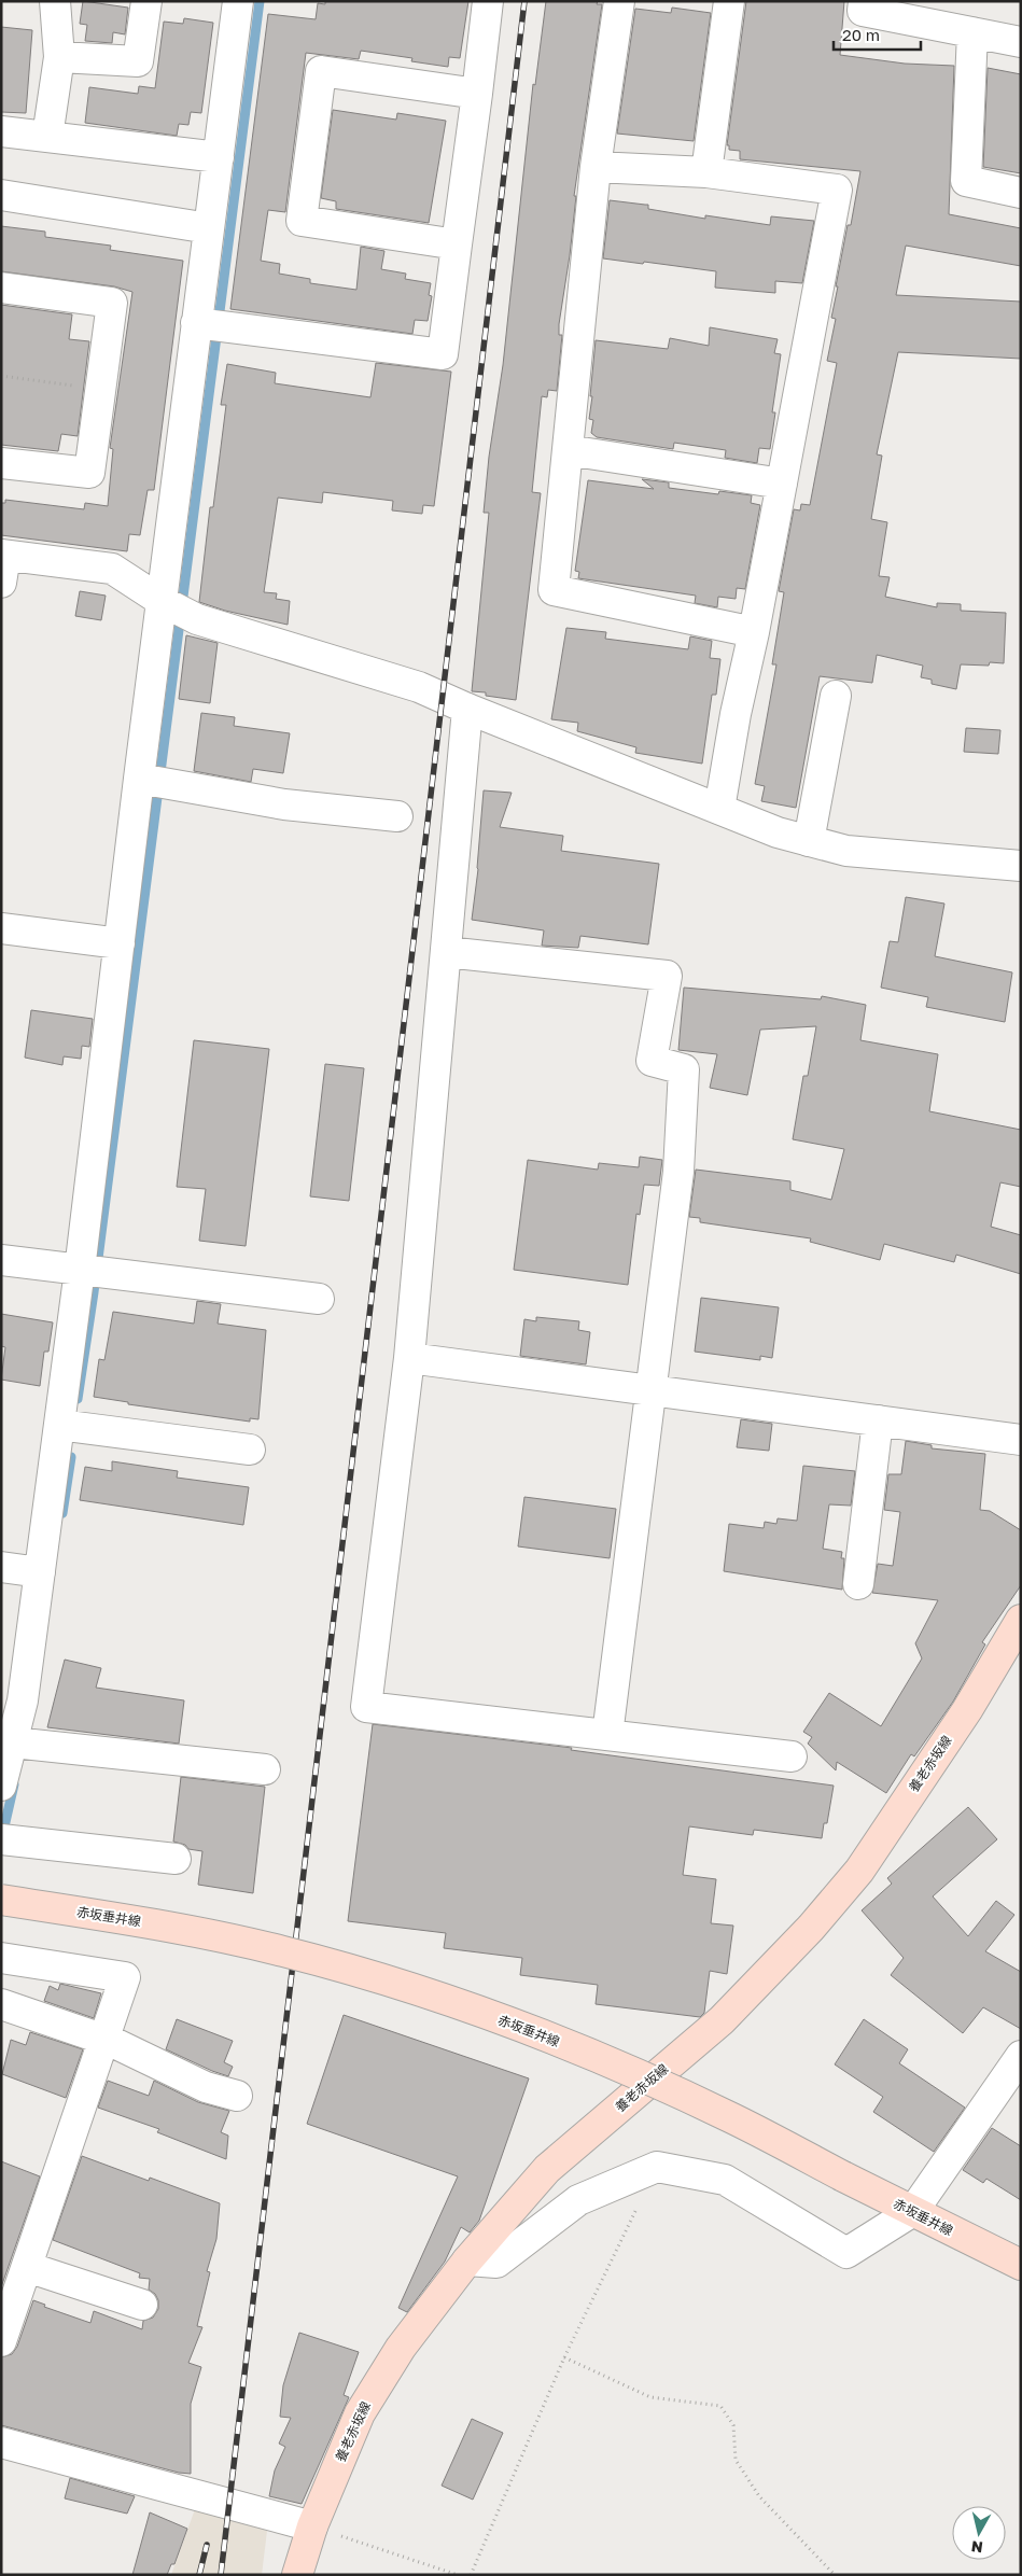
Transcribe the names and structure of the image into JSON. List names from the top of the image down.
{
  "streets": {
    "main road": ["養老赤坂線", "赤坂垂井線"]
  },
  "scale_bar": "20 m",
  "north": "bottom"
}
